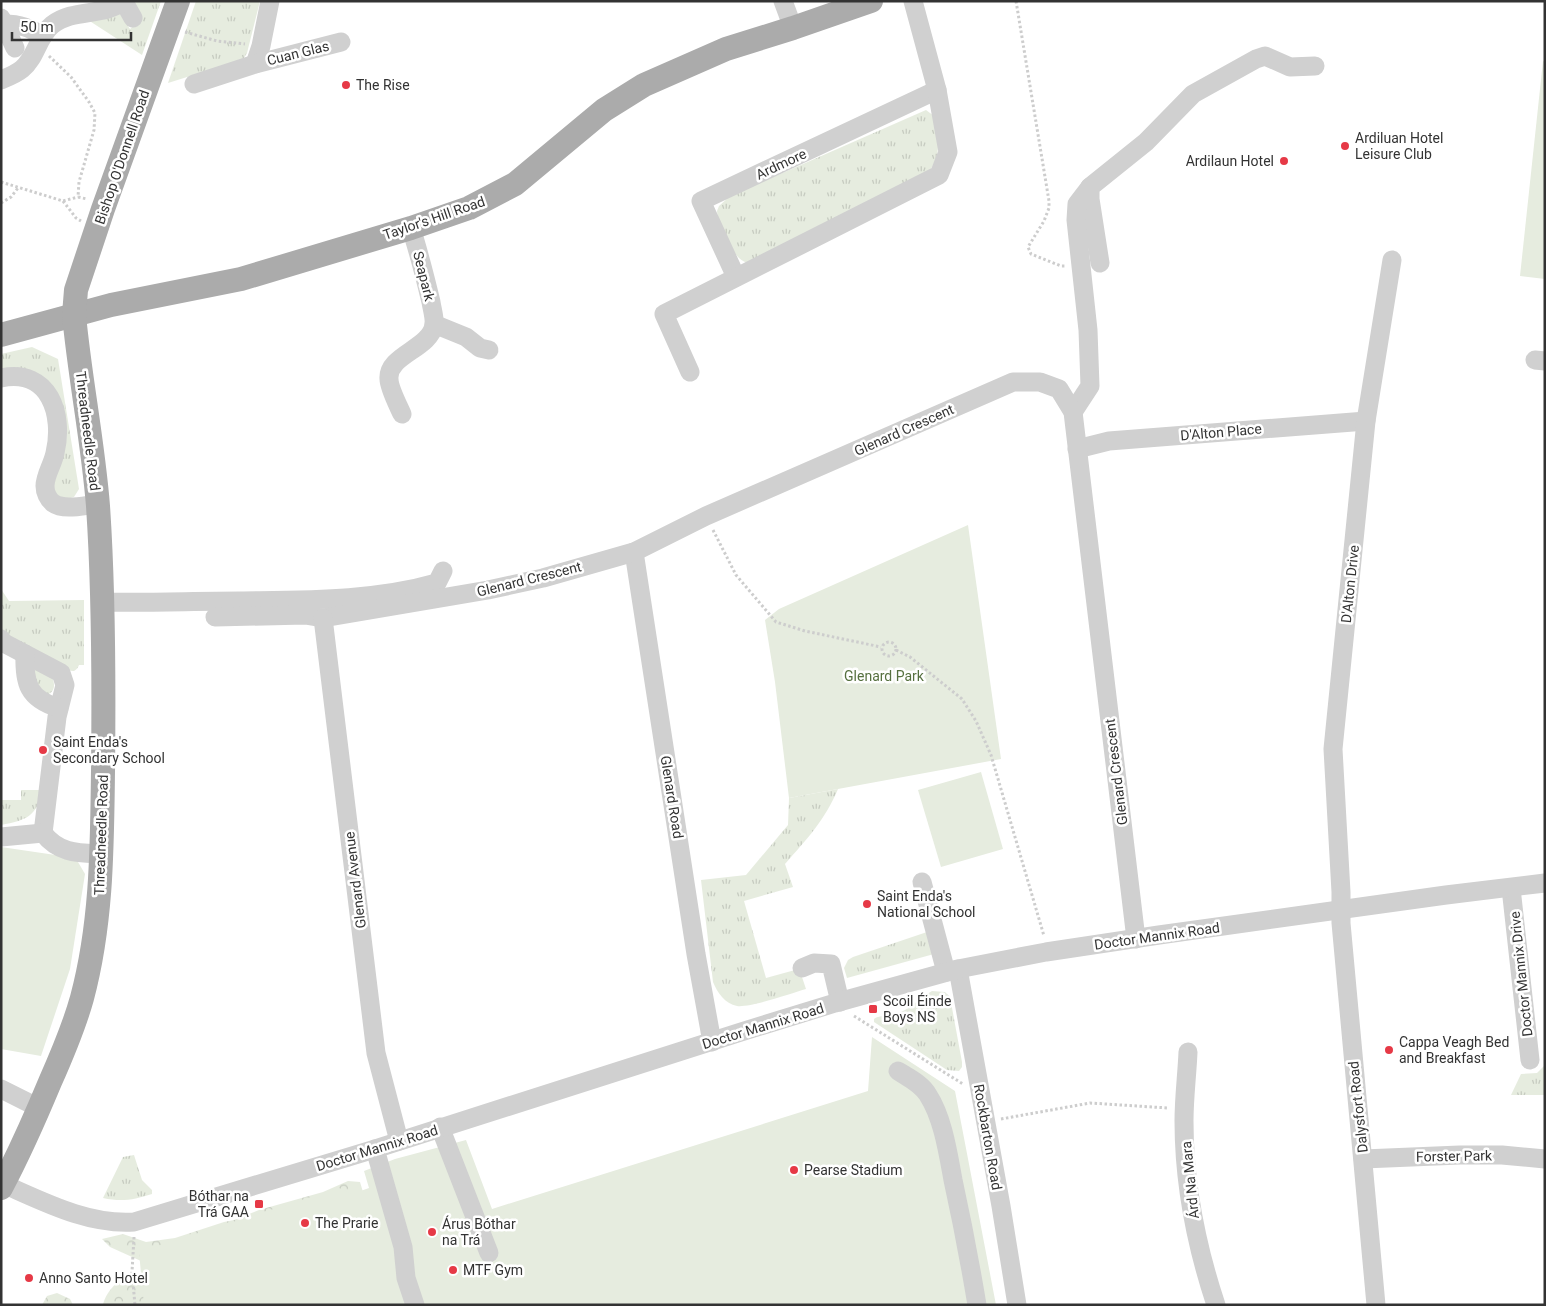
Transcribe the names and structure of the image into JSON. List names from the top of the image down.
{
  "streets": {
    "main road": ["Bishop O'Donnell Road", "Taylor's Hill Road", "Threadneedle Road"],
    "street": [
      "Cuan Glas",
      "Ardmore",
      "Seapark",
      "Glenard Crescent",
      "D'Alton Place",
      "D'Alton Drive",
      "Glenard Road",
      "Glenard Avenue",
      "Doctor Mannix Road",
      "Doctor Mannix Drive",
      "Dalysfort Road",
      "Rockbarton Road",
      "Forster Park",
      "Árd Na Mara"
    ]
  },
  "crossings": [
    ["Bishop O'Donnell Road", "Taylor's Hill Road"],
    ["Bishop O'Donnell Road", "Threadneedle Road"],
    ["Taylor's Hill Road", "Seapark"],
    ["Taylor's Hill Road", "Threadneedle Road"],
    ["Glenard Crescent", "D'Alton Place"],
    ["Glenard Crescent", "Glenard Road"],
    ["Glenard Crescent", "Glenard Avenue"],
    ["Glenard Crescent", "Doctor Mannix Road"],
    ["Threadneedle Road", "Doctor Mannix Road"],
    ["D'Alton Place", "D'Alton Drive"],
    ["D'Alton Drive", "Doctor Mannix Road"],
    ["D'Alton Drive", "Dalysfort Road"],
    ["Glenard Road", "Doctor Mannix Road"],
    ["Glenard Avenue", "Doctor Mannix Road"],
    ["Doctor Mannix Road", "Doctor Mannix Drive"],
    ["Doctor Mannix Road", "Dalysfort Road"],
    ["Doctor Mannix Road", "Rockbarton Road"],
    ["Dalysfort Road", "Forster Park"]
  ],
  "parks": ["Glenard Park"],
  "places": {
    "other": [
      "The Rise",
      "Ardiluan Hotel Leisure Club",
      "Ardilaun Hotel",
      "Saint Enda's Secondary School",
      "Saint Enda's National School",
      "Cappa Veagh Bed and Breakfast",
      "Pearse Stadium",
      "The Prarie",
      "Árus Bóthar na Trá",
      "MTF Gym",
      "Anno Santo Hotel"
    ],
    "transit": ["Scoil Éinde Boys NS", "Bóthar na Trá GAA"]
  },
  "scale_bar": "50 m"
}
